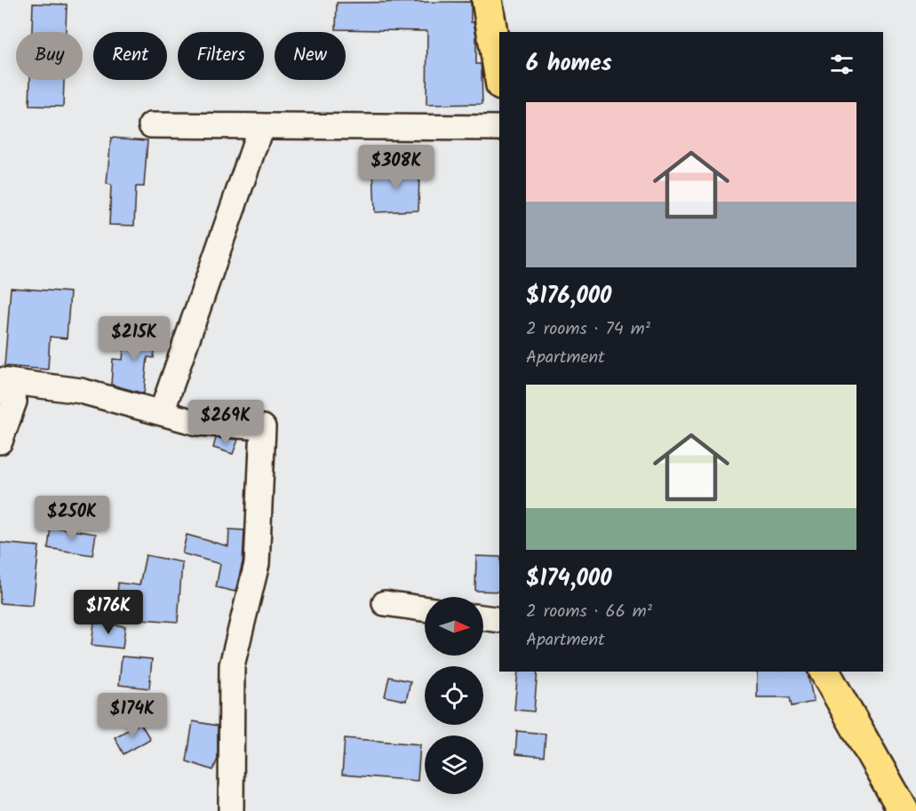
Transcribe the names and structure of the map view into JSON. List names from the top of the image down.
{
  "north": "right",
  "page": {
    "chip": [
      "Buy",
      "Rent",
      "Filters",
      "New"
    ],
    "heading": "6 homes",
    "list": [
      {
        "name": "$176,000",
        "note": "2 rooms · 74 m² · Apartment"
      },
      {
        "name": "$174,000",
        "note": "2 rooms · 66 m² · Apartment"
      }
    ],
    "price": [
      "$308K",
      "$215K",
      "$269K",
      "$250K",
      "$176K",
      "$174K"
    ]
  }
}
